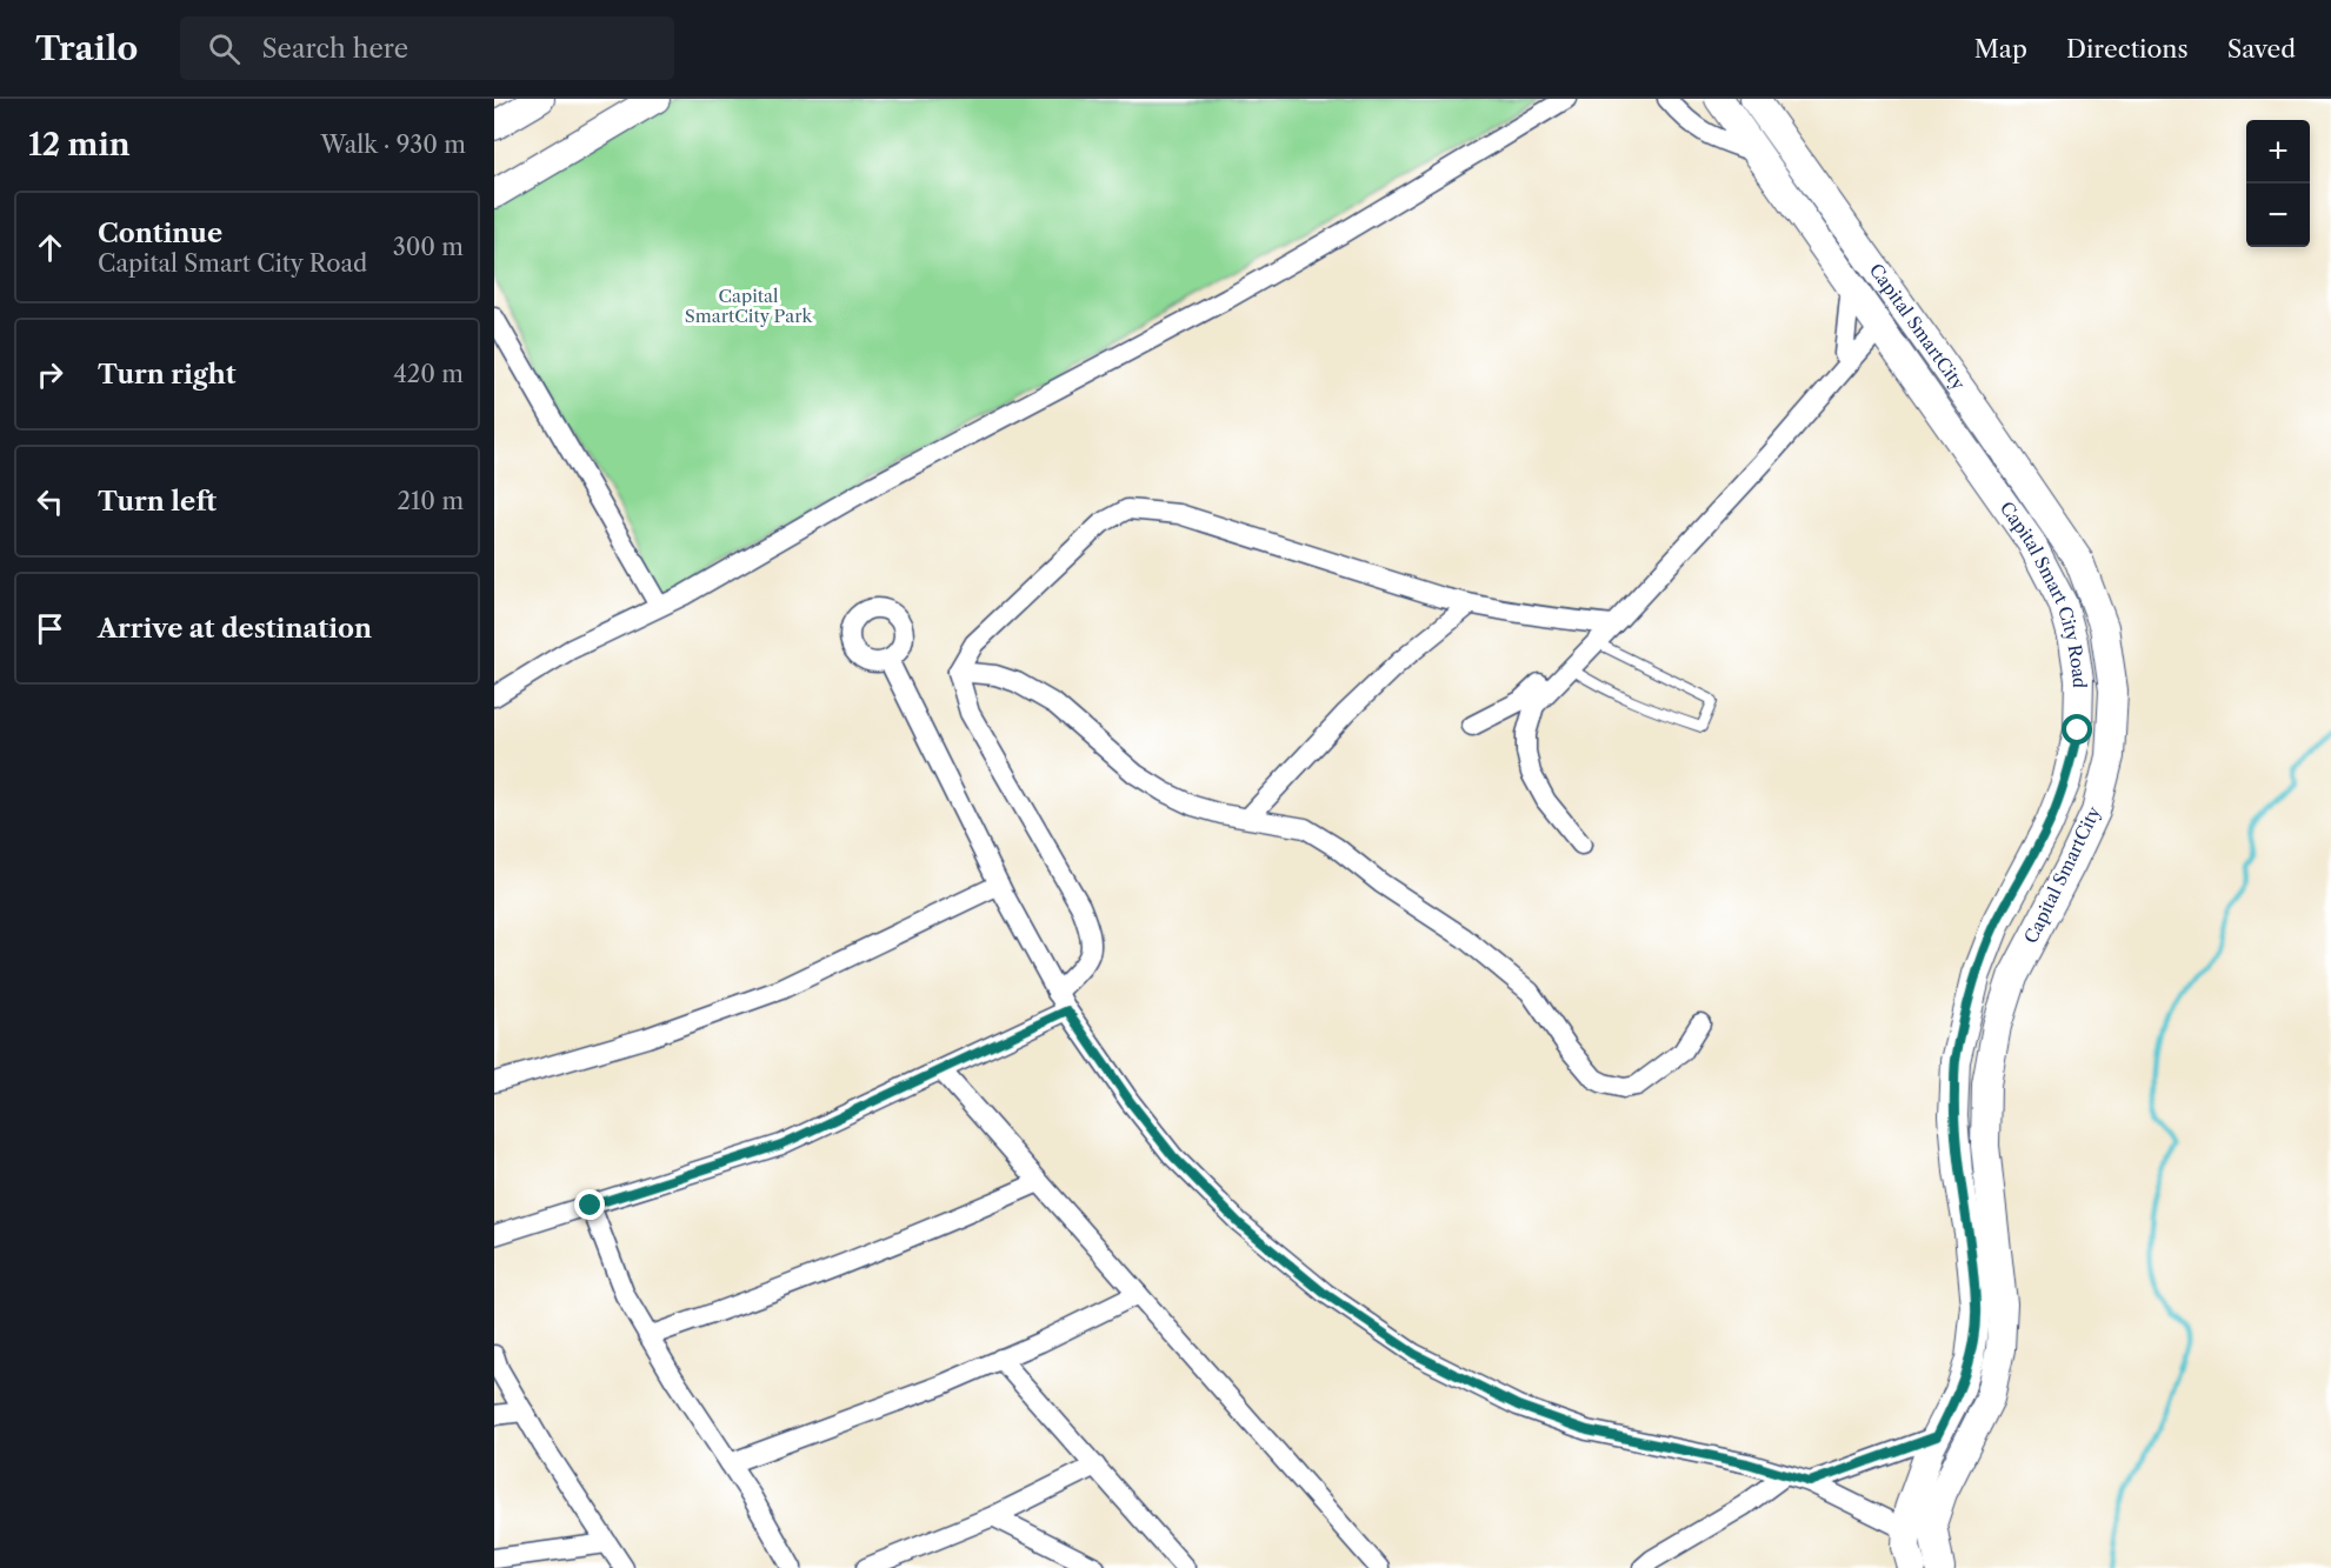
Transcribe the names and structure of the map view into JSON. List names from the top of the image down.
{
  "streets": {
    "street": ["Capital SmartCity", "Capital Smart City Road"]
  },
  "parks": ["Capital SmartCity Park"],
  "page": {
    "header": "Trailo",
    "search": "Search here",
    "nav": ["Map", "Directions", "Saved"],
    "heading": ["12 min", "Walk · 930 m"],
    "map_buttons": ["+", "−"],
    "list": [
      ["Continue", "Capital Smart City Road", "300 m"],
      ["Turn right", "420 m"],
      ["Turn left", "210 m"],
      "Arrive at destination"
    ]
  }
}
